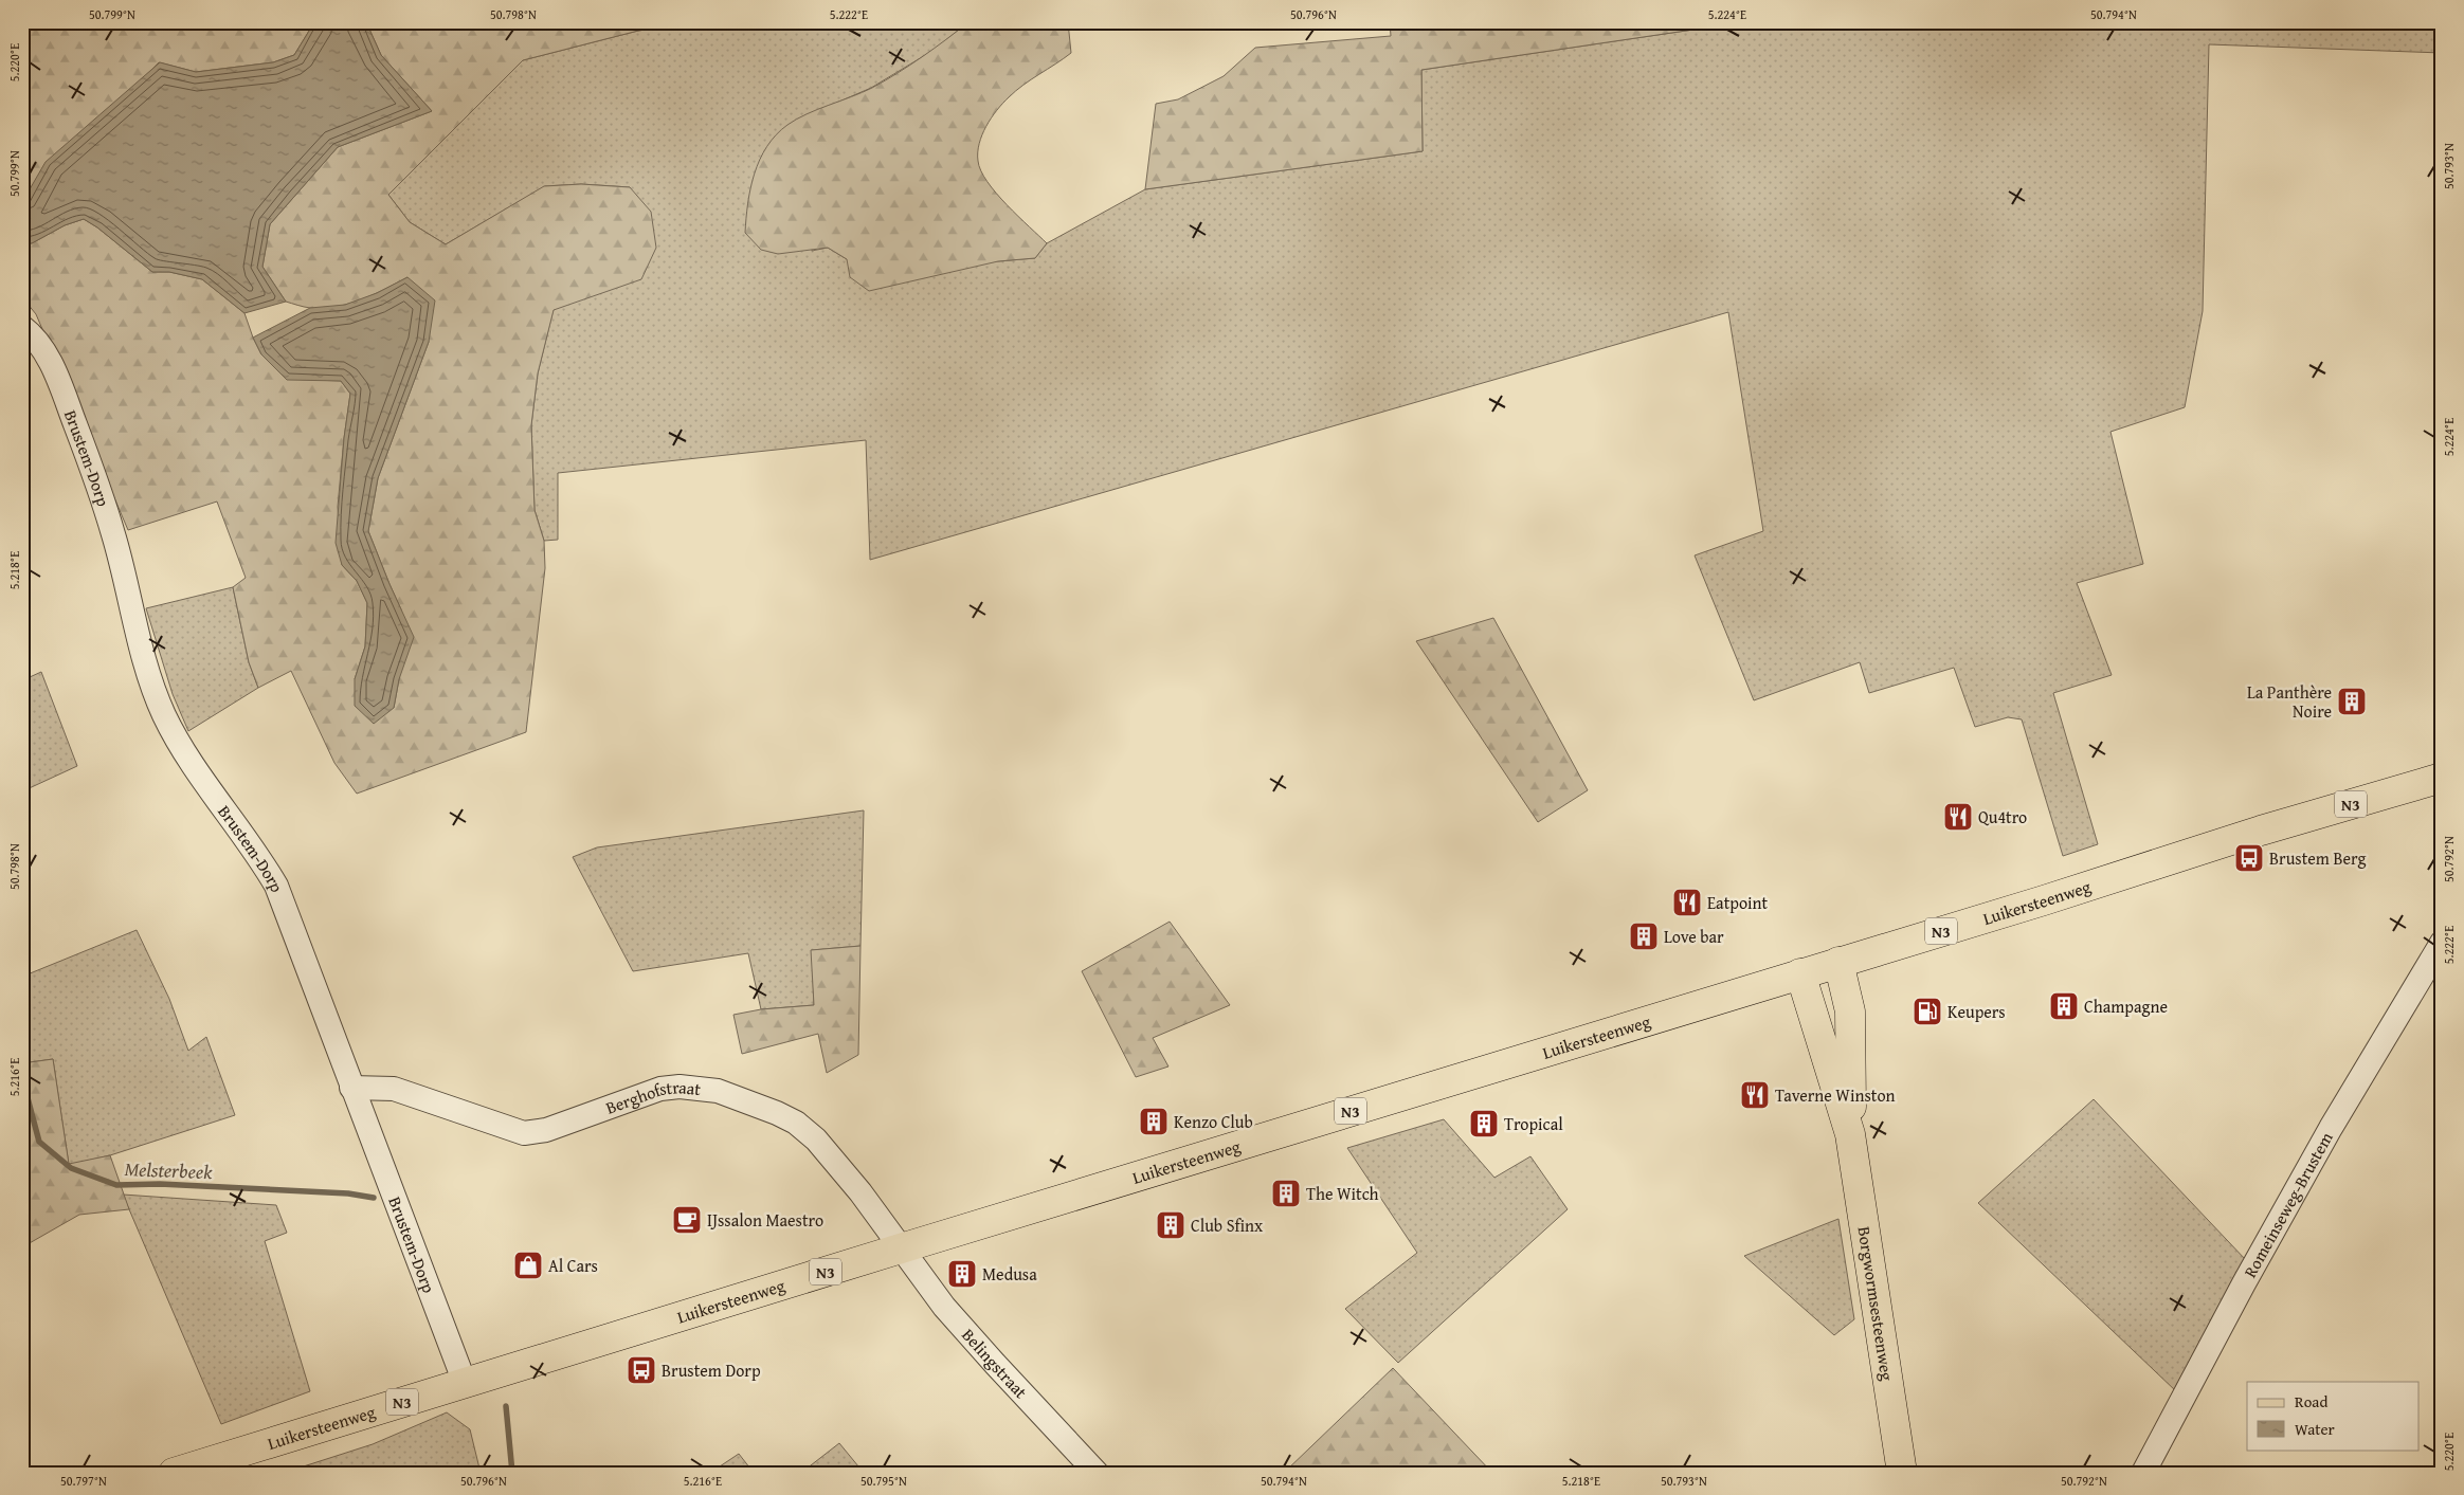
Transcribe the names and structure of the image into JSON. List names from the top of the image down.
{
  "streets": {
    "main road": ["N3", "Luikersteenweg", "Borgwormsesteenweg"],
    "street": [
      "Brustem-Dorp",
      "Berghofstraat",
      "Romeinseweg-Brustem",
      "Belingstraat"
    ]
  },
  "crossings": [
    ["Brustem-Dorp", "Luikersteenweg"],
    ["Brustem-Dorp", "Berghofstraat"],
    ["Luikersteenweg", "Berghofstraat"],
    ["Luikersteenweg", "Borgwormsesteenweg"],
    ["Luikersteenweg", "Belingstraat"],
    ["Berghofstraat", "Belingstraat"]
  ],
  "water": ["Melsterbeek"],
  "places": {
    "building": [
      "La Panthère Noire",
      "Love bar",
      "Champagne",
      "Kenzo Club",
      "Tropical",
      "The Witch",
      "Club Sfinx",
      "Medusa"
    ],
    "restaurant": ["Qu4tro", "Eatpoint", "Taverne Winston"],
    "bus stop": ["Brustem Berg", "Brustem Dorp"],
    "fuel station": ["Keupers"],
    "cafe": ["IJssalon Maestro"],
    "shop": ["Al Cars"]
  },
  "legend": ["Road", "Water"],
  "coordinates": [
    "50.799°N",
    "50.798°N",
    "5.222°E",
    "50.796°N",
    "5.224°E",
    "50.794°N",
    "5.220°E",
    "50.793°N",
    "5.218°E",
    "50.792°N",
    "5.216°E",
    "50.797°N",
    "50.795°N"
  ]
}
